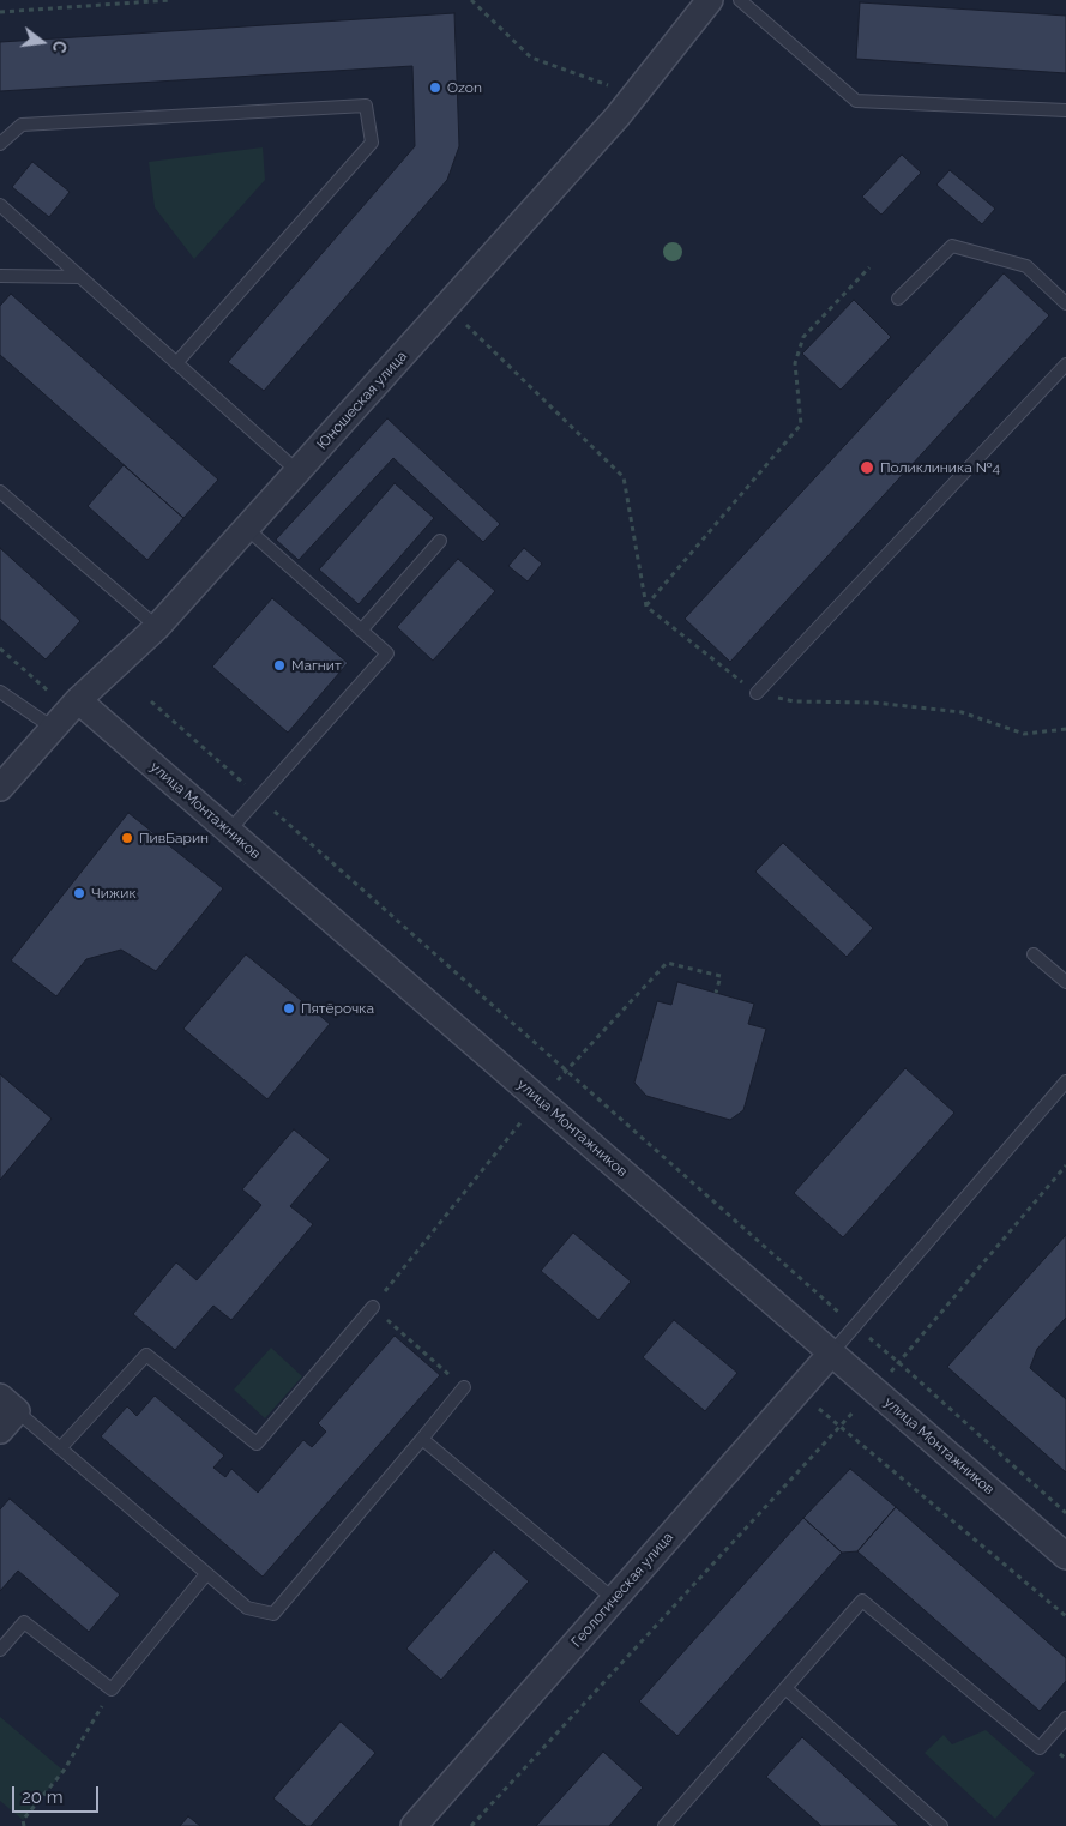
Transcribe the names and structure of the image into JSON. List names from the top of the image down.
{
  "streets": {
    "street": ["Юношеская улица", "улица Монтажников", "Геологическая улица"]
  },
  "crossings": [
    ["Юношеская улица", "улица Монтажников"],
    ["улица Монтажников", "Геологическая улица"]
  ],
  "places": [
    "Ozon",
    "Поликлиника №4",
    "Магнит",
    "ПивБарин",
    "Чижик",
    "Пятёрочка"
  ],
  "scale_bar": "20 m",
  "north": "right"
}
